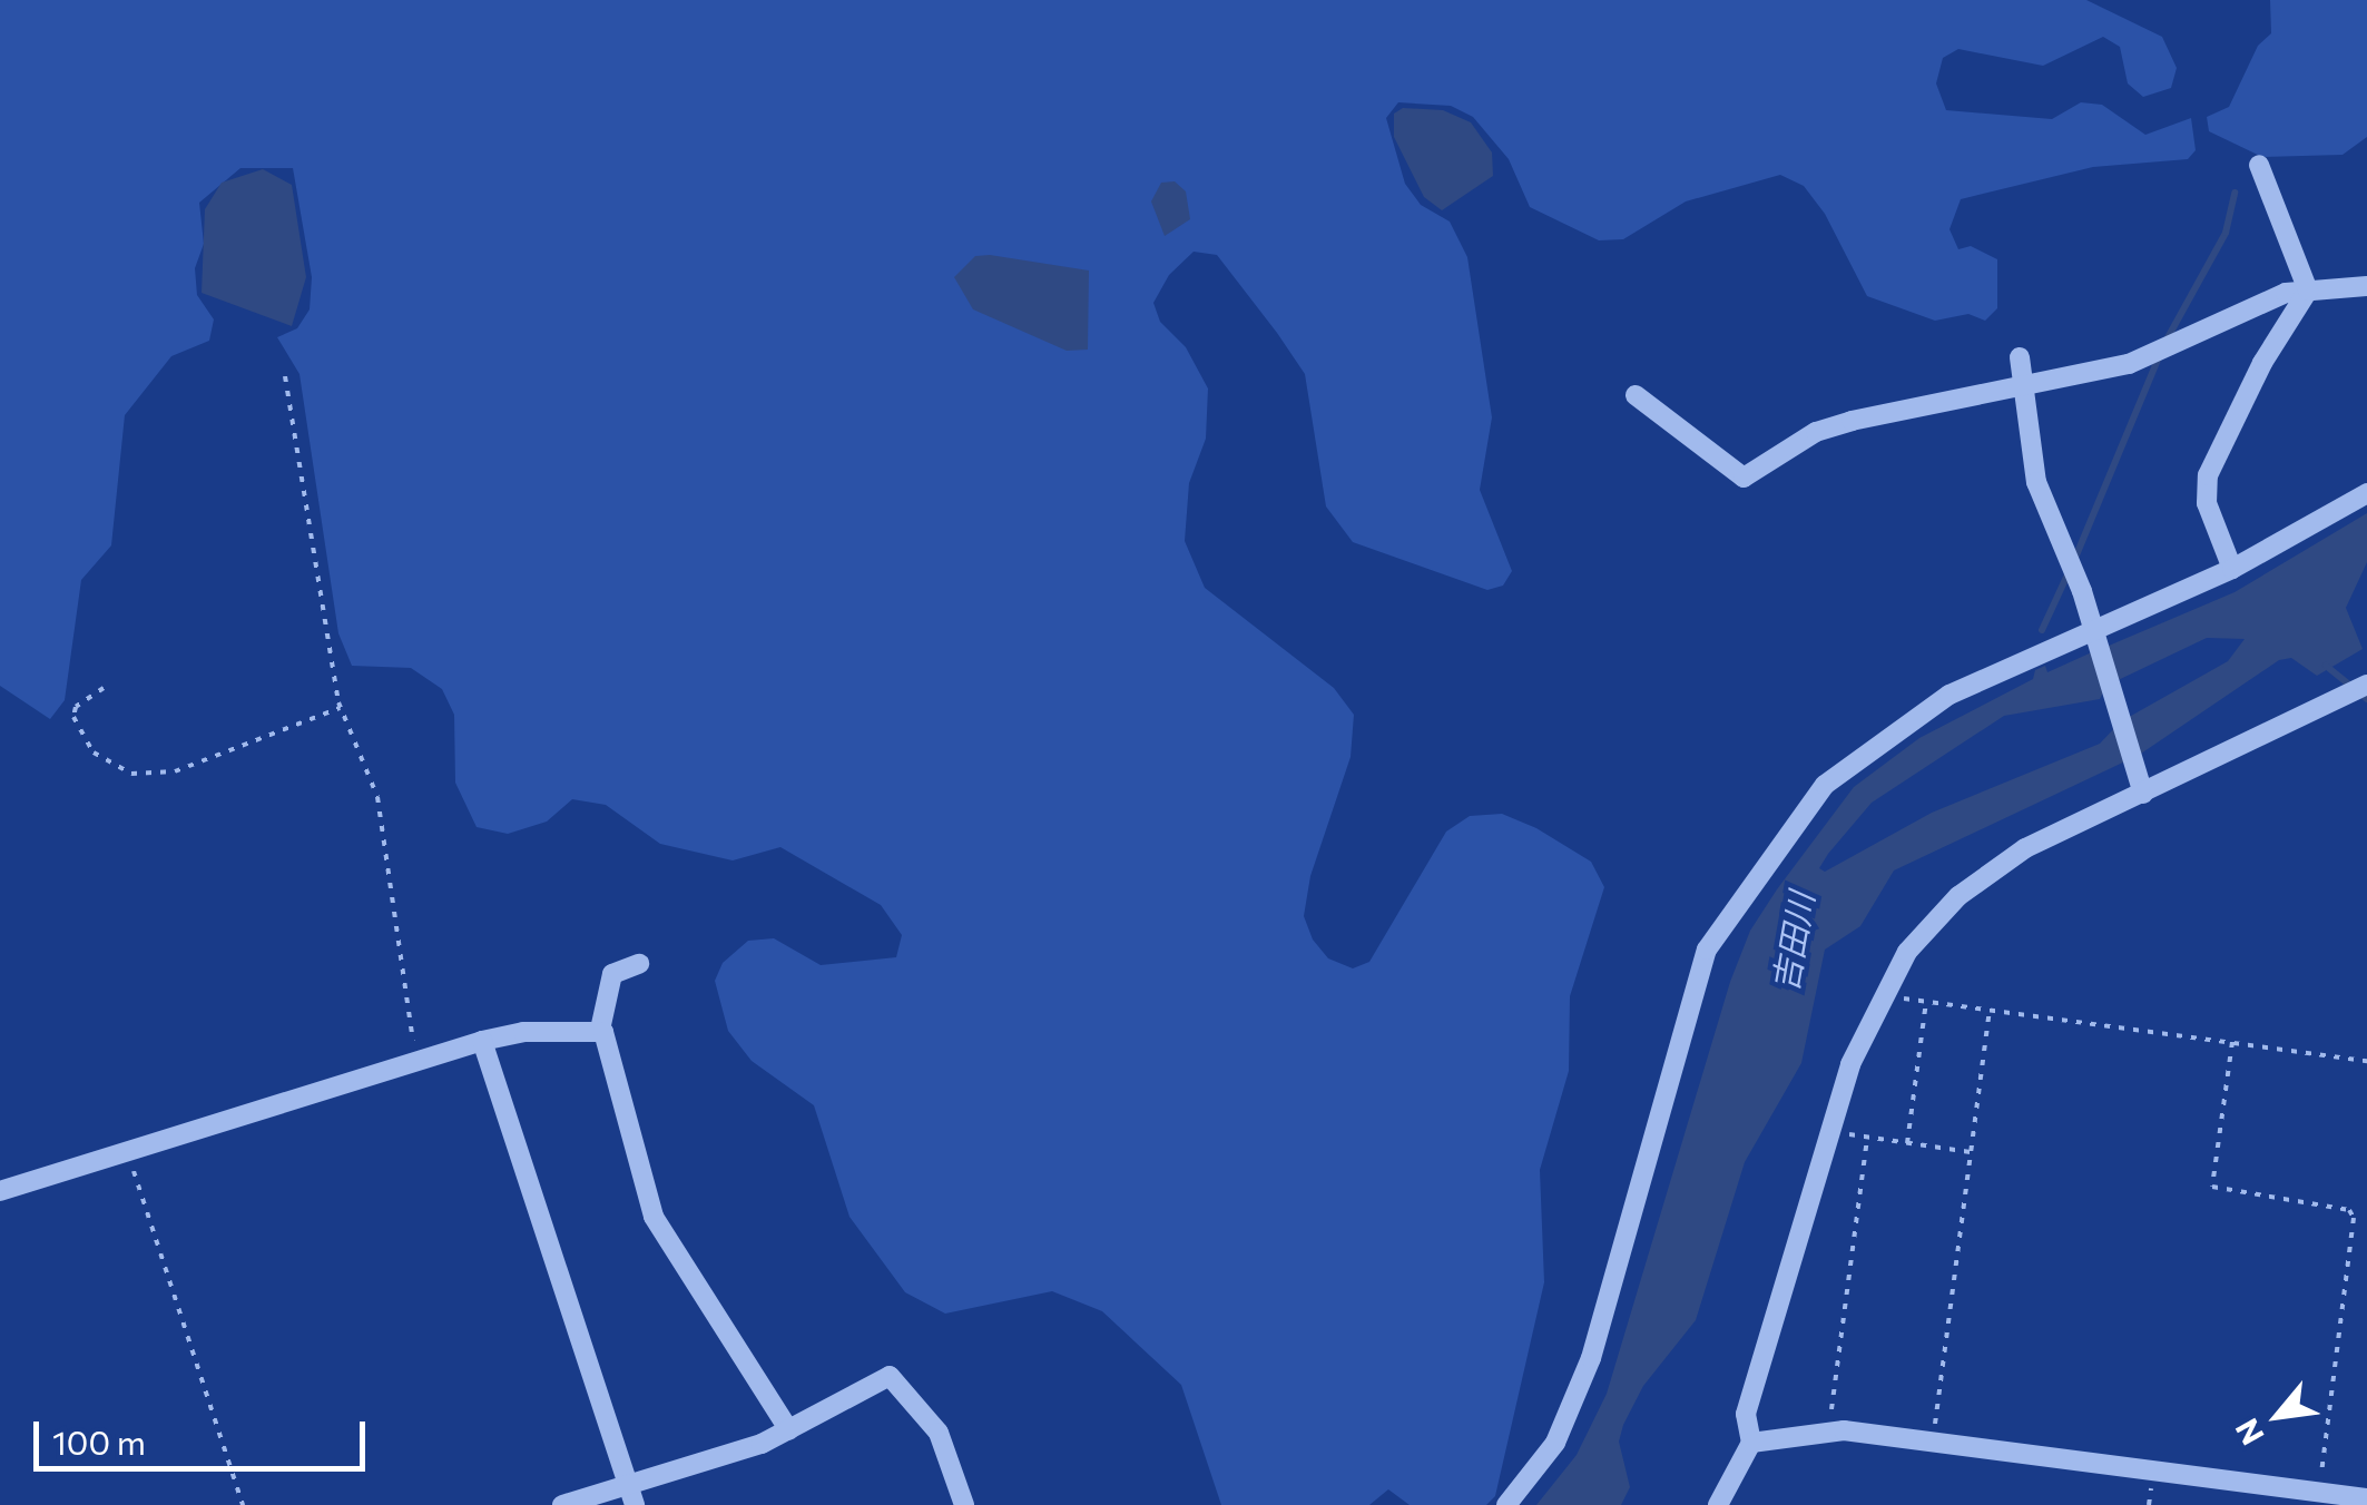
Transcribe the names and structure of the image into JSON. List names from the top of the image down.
{
  "water": ["吉田川"],
  "scale_bar": "100 m",
  "north": "bottom left"
}
